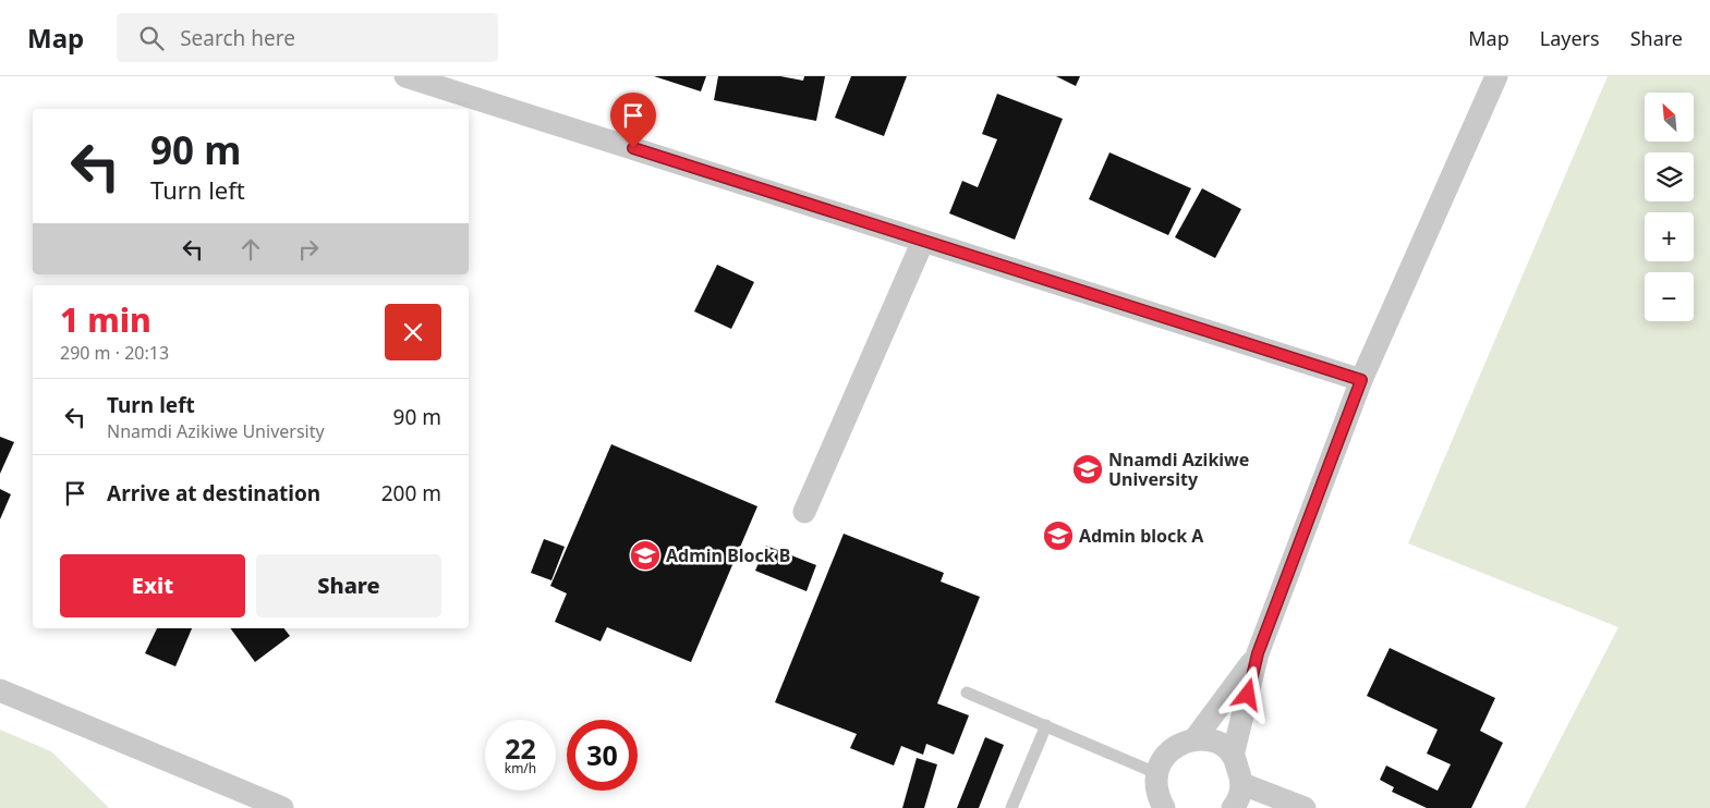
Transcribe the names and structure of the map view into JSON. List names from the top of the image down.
{
  "places": {
    "school or university": ["Nnamdi Azikiwe University", "Admin block A", "Admin Block B"]
  },
  "north": "top left",
  "page": {
    "header": "Map",
    "search": "Search here",
    "nav": ["Map", "Layers", "Share"],
    "map_buttons": ["+", "−"],
    "turn": ["90 m", "Turn left"],
    "heading": ["1 min", "290 m · 20:13"],
    "list": [
      {
        "name": "Turn left",
        "note": "Nnamdi Azikiwe University",
        "value": "90 m"
      },
      {
        "name": "Arrive at destination",
        "value": "200 m"
      }
    ],
    "buttons": ["Exit", "Share"],
    "speed": "22 km/h",
    "limit": "30"
  }
}
